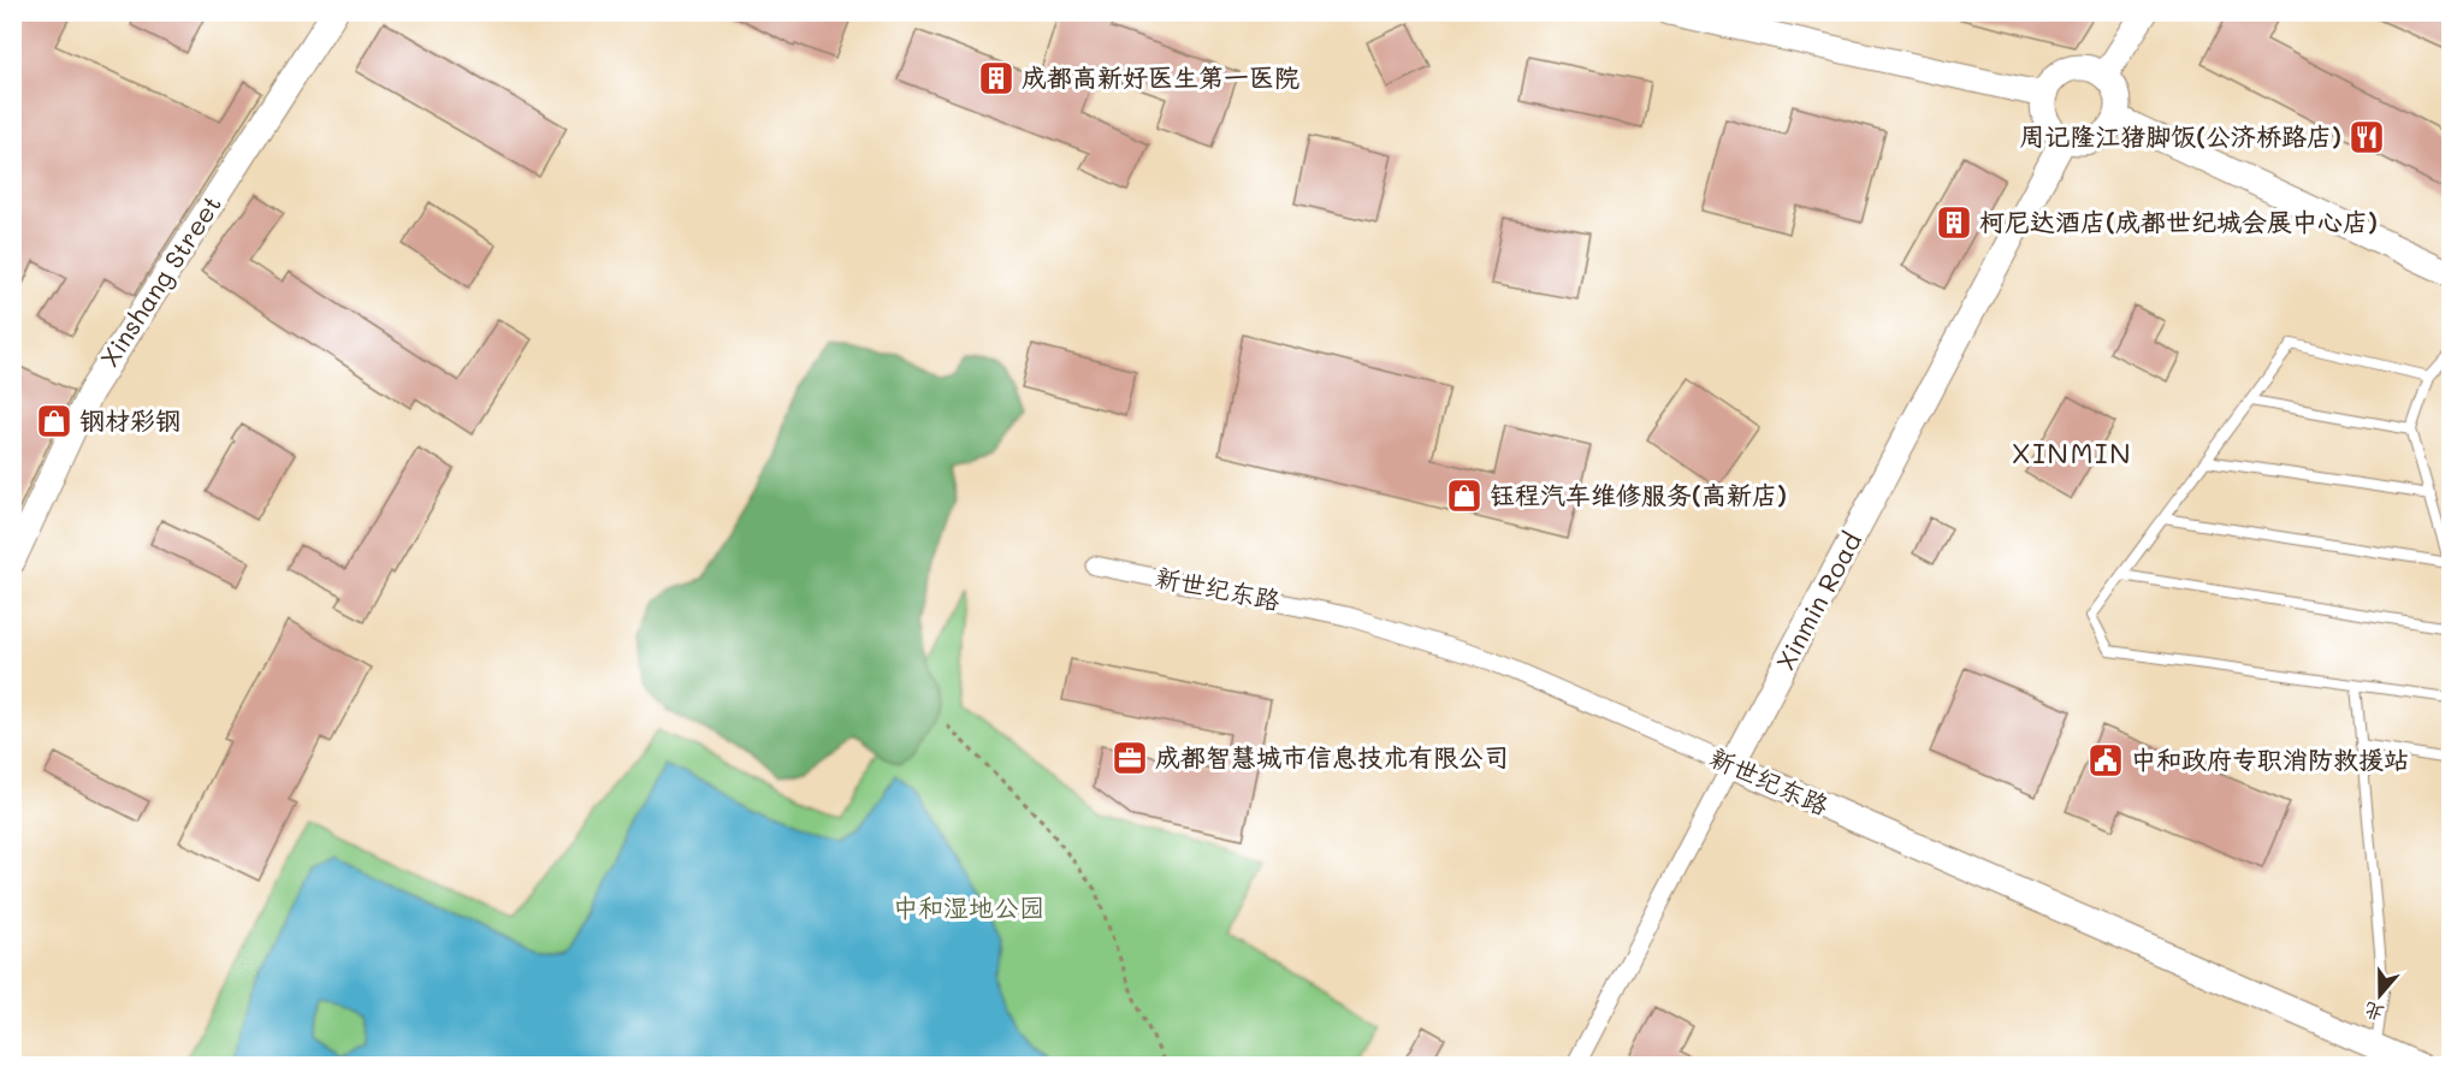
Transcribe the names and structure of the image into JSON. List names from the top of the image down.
{
  "streets": {
    "main road": ["Xinshang Street", "新世纪东路", "Xinmin Road"]
  },
  "crossings": [
    ["新世纪东路", "Xinmin Road"]
  ],
  "districts": ["XINMIN"],
  "parks": ["中和湿地公园"],
  "places": {
    "building": ["成都高新好医生第一医院", "柯尼达酒店(成都世纪城会展中心店)"],
    "restaurant": ["周记隆江猪脚饭(公济桥路店)"],
    "shop": ["钢材彩钢", "钰程汽车维修服务(高新店)"],
    "office": ["成都智慧城市信息技术有限公司"],
    "public building": ["中和政府专职消防救援站"]
  },
  "north": "bottom"
}
